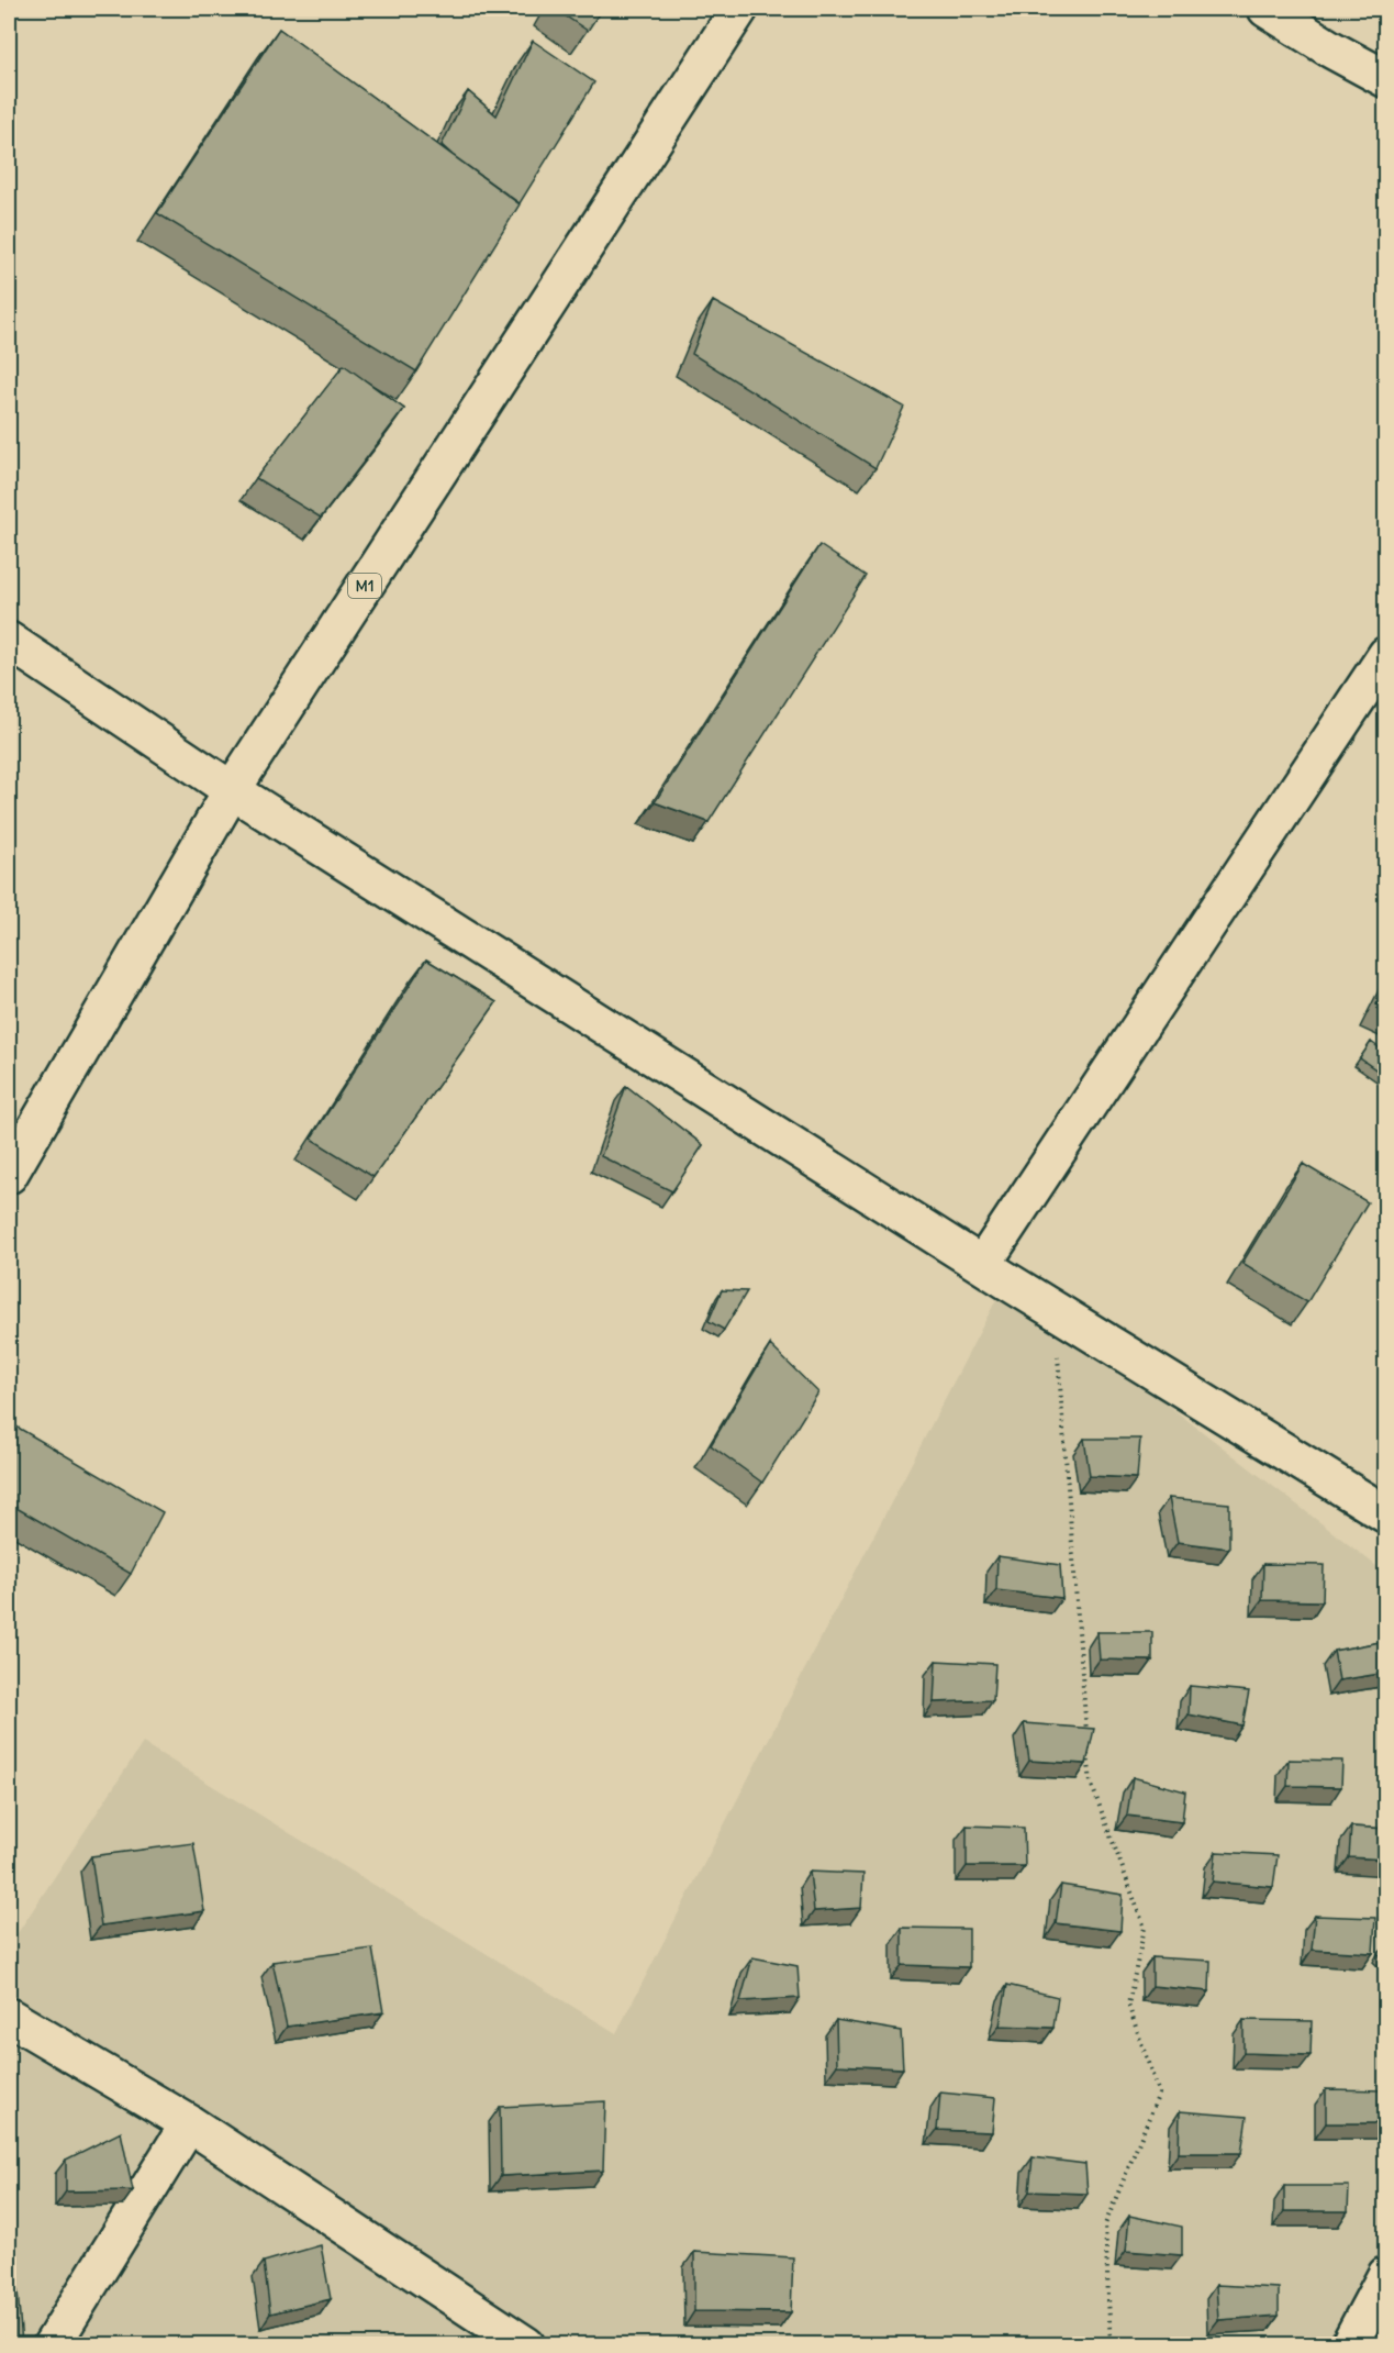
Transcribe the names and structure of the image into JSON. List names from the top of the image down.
{
  "streets": {
    "street": ["M1"]
  }
}
